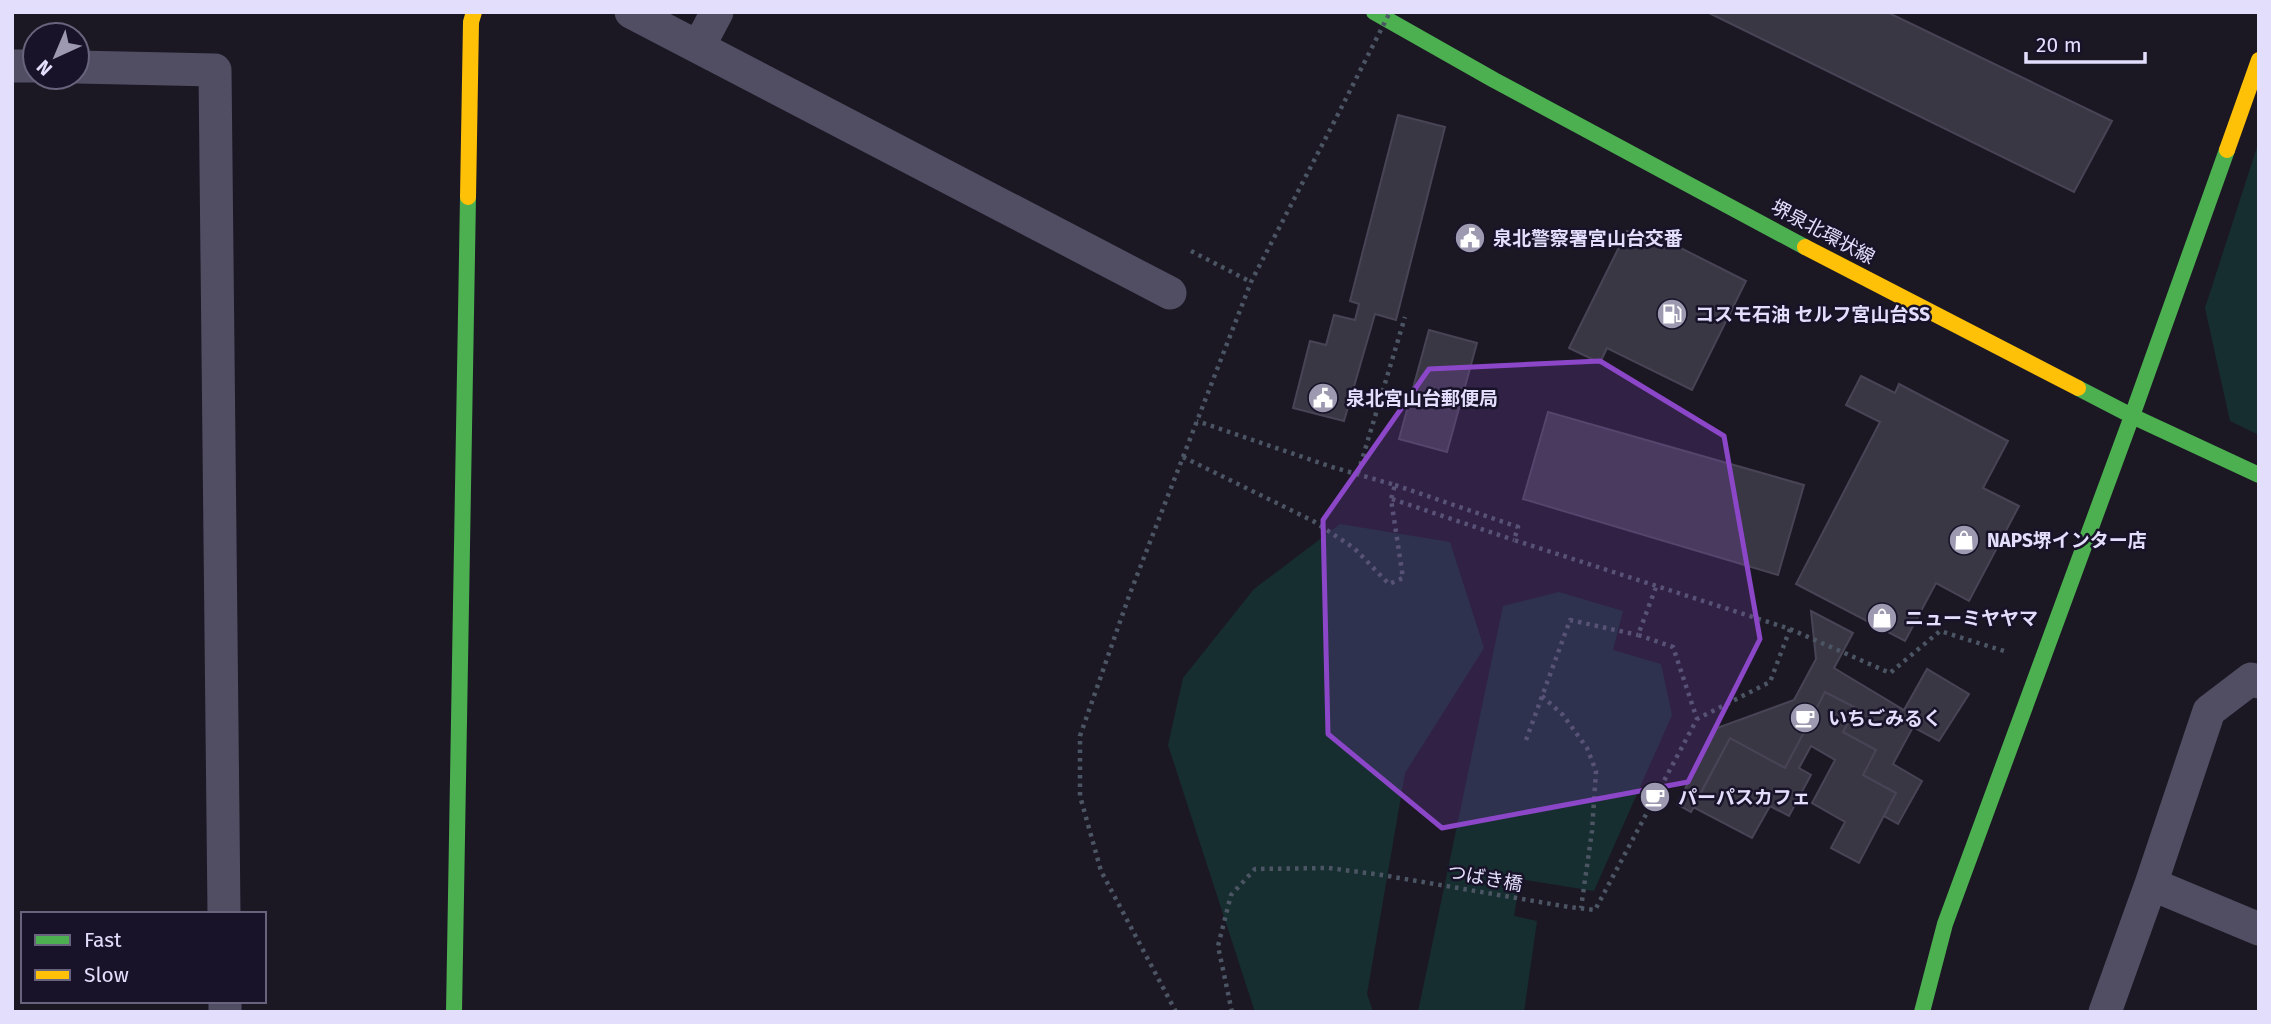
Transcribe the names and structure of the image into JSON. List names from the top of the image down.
{
  "streets": {
    "street": ["堺泉北環状線"],
    "path": ["つばき橋"]
  },
  "places": {
    "public building": ["泉北警察署宮山台交番", "泉北宮山台郵便局"],
    "fuel station": ["コスモ石油 セルフ宮山台SS"],
    "shop": ["NAPS堺インター店", "ニューミヤヤマ"],
    "cafe": ["いちごみるく", "パーパスカフェ"]
  },
  "legend": ["Fast", "Slow"],
  "scale_bar": "20 m",
  "north": "bottom left"
}
